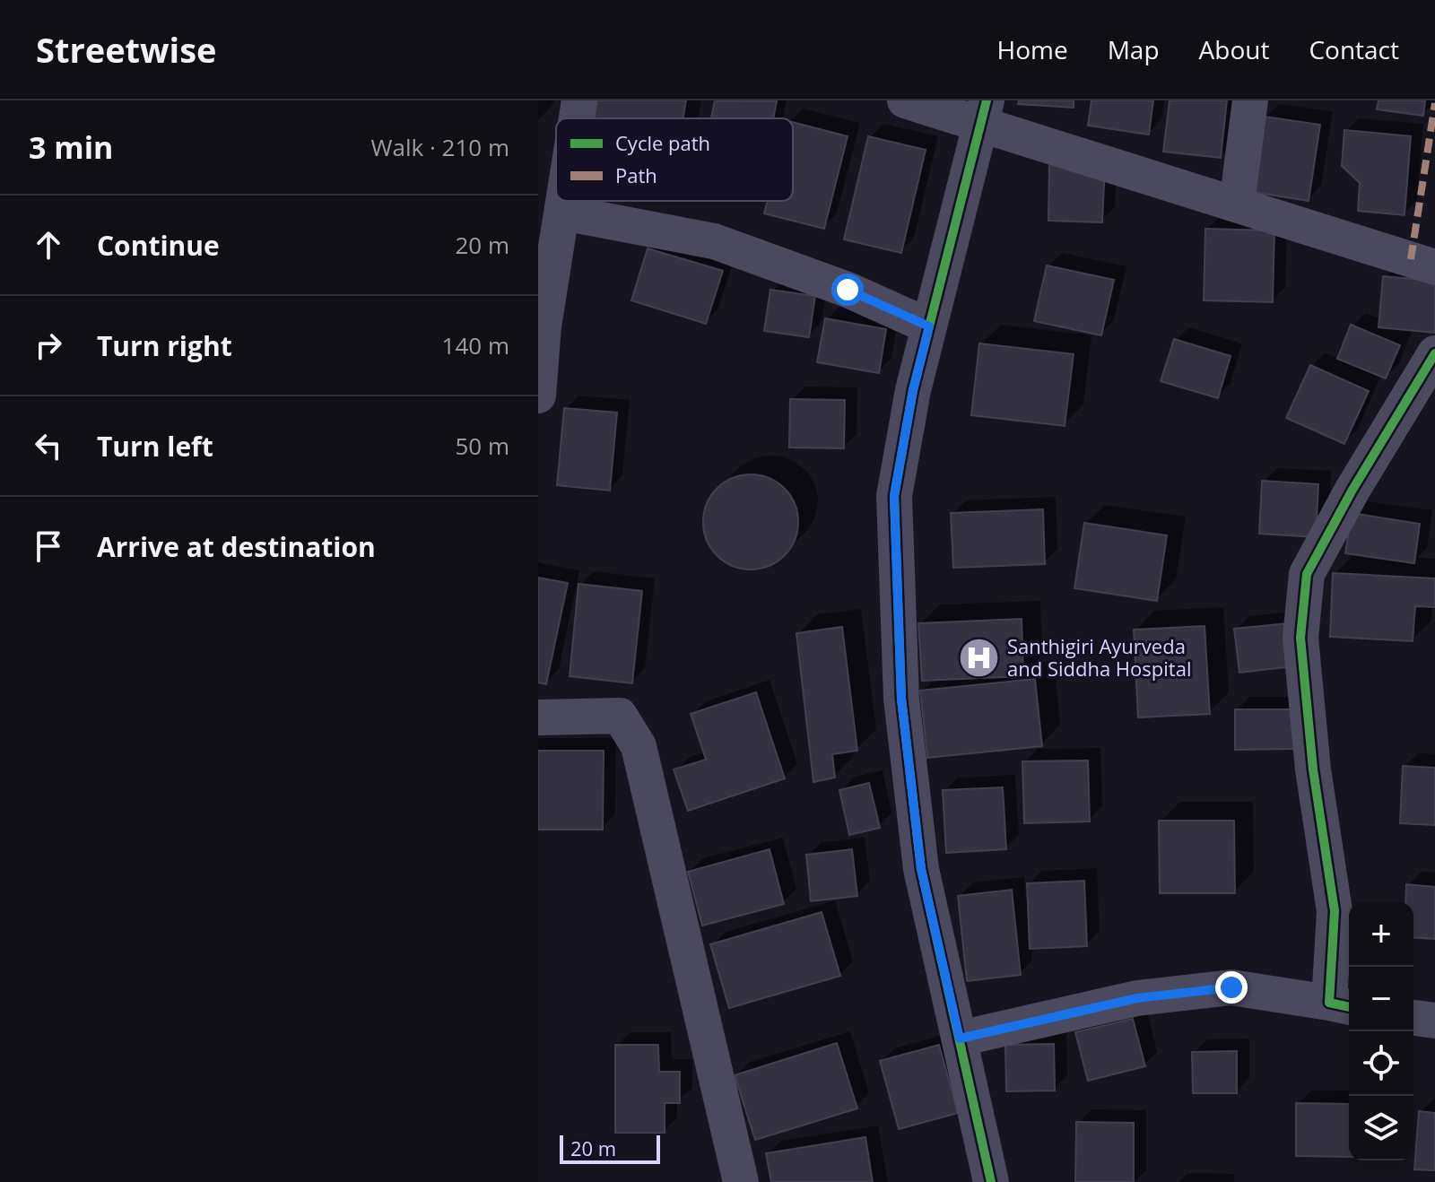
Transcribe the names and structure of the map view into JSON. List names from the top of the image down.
{
  "places": {
    "hospital": ["Santhigiri Ayurveda and Siddha Hospital"]
  },
  "legend": ["Cycle path", "Path"],
  "scale_bar": "20 m",
  "page": {
    "header": "Streetwise",
    "nav": [
      "Home",
      "Map",
      "About",
      "Contact"
    ],
    "heading": ["3 min", "Walk · 210 m"],
    "list": [
      ["Continue", "20 m"],
      ["Turn right", "140 m"],
      ["Turn left", "50 m"],
      "Arrive at destination"
    ],
    "map_buttons": ["+", "−"],
    "scale": "20 m"
  }
}
